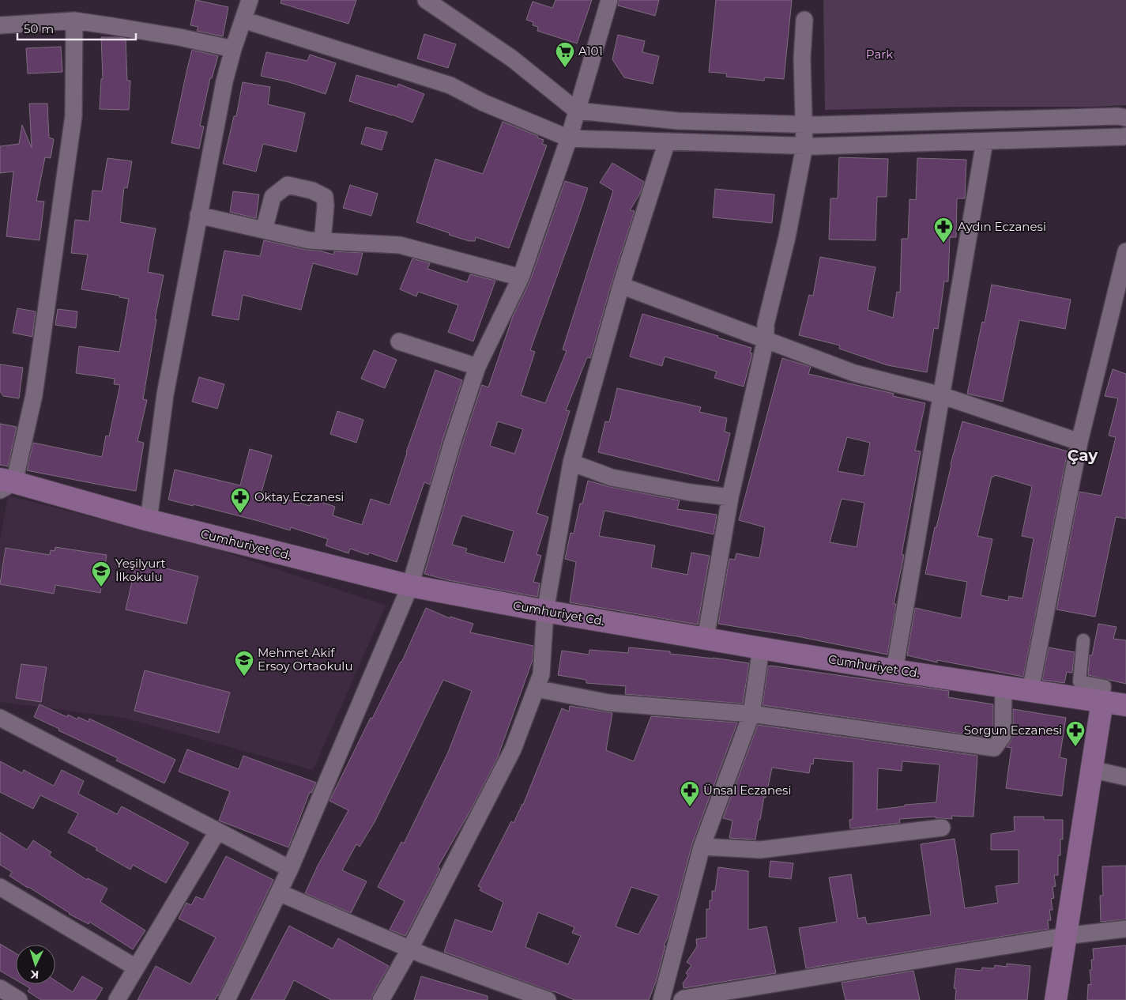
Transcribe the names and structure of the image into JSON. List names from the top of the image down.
{
  "streets": {
    "main road": ["Cumhuriyet Cd."]
  },
  "districts": ["Çay"],
  "parks": ["Park"],
  "places": {
    "supermarket": ["A101"],
    "pharmacy": [
      "Aydın Eczanesi",
      "Oktay Eczanesi",
      "Sorgun Eczanesi",
      "Ünsal Eczanesi"
    ],
    "school or university": ["Yeşilyurt İlkokulu", "Mehmet Akif Ersoy Ortaokulu"]
  },
  "scale_bar": "50 m",
  "north": "bottom"
}
